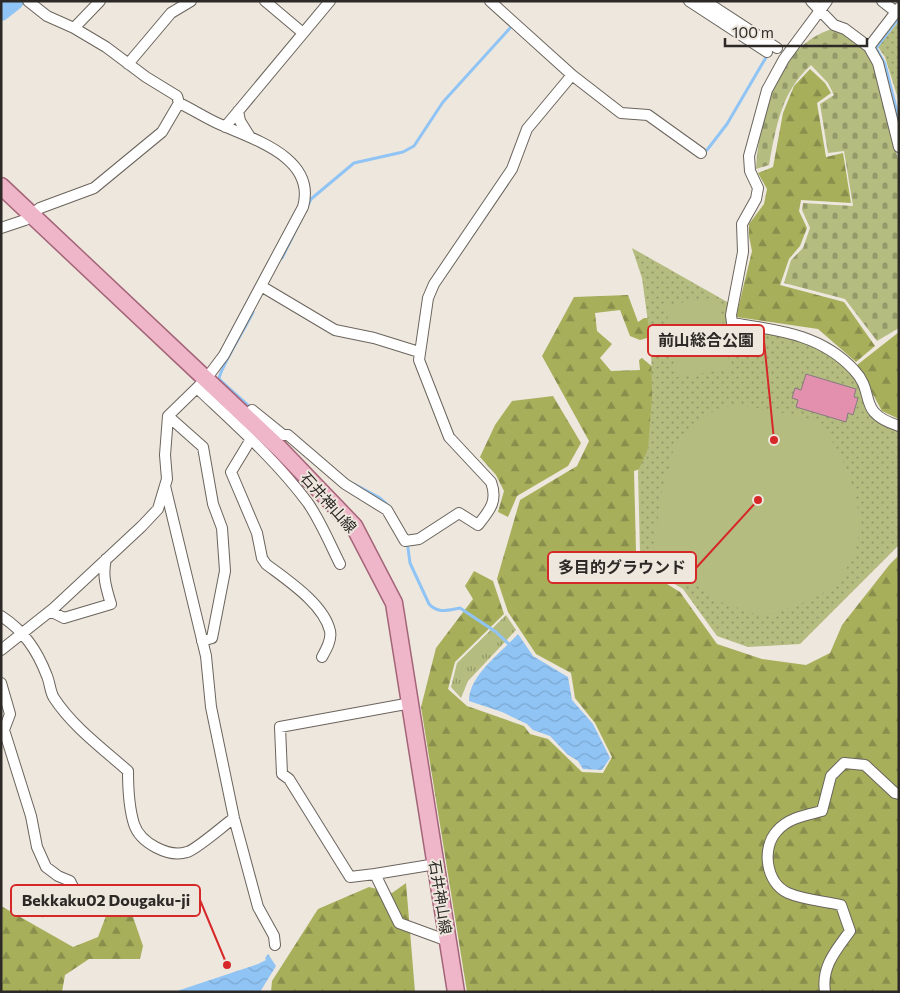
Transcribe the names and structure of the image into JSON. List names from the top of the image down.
{
  "streets": {
    "main road": ["石井神山線"]
  },
  "places": ["前山総合公園", "多目的グラウンド", "Bekkaku02 Dougaku-ji"],
  "scale_bar": "100 m"
}
